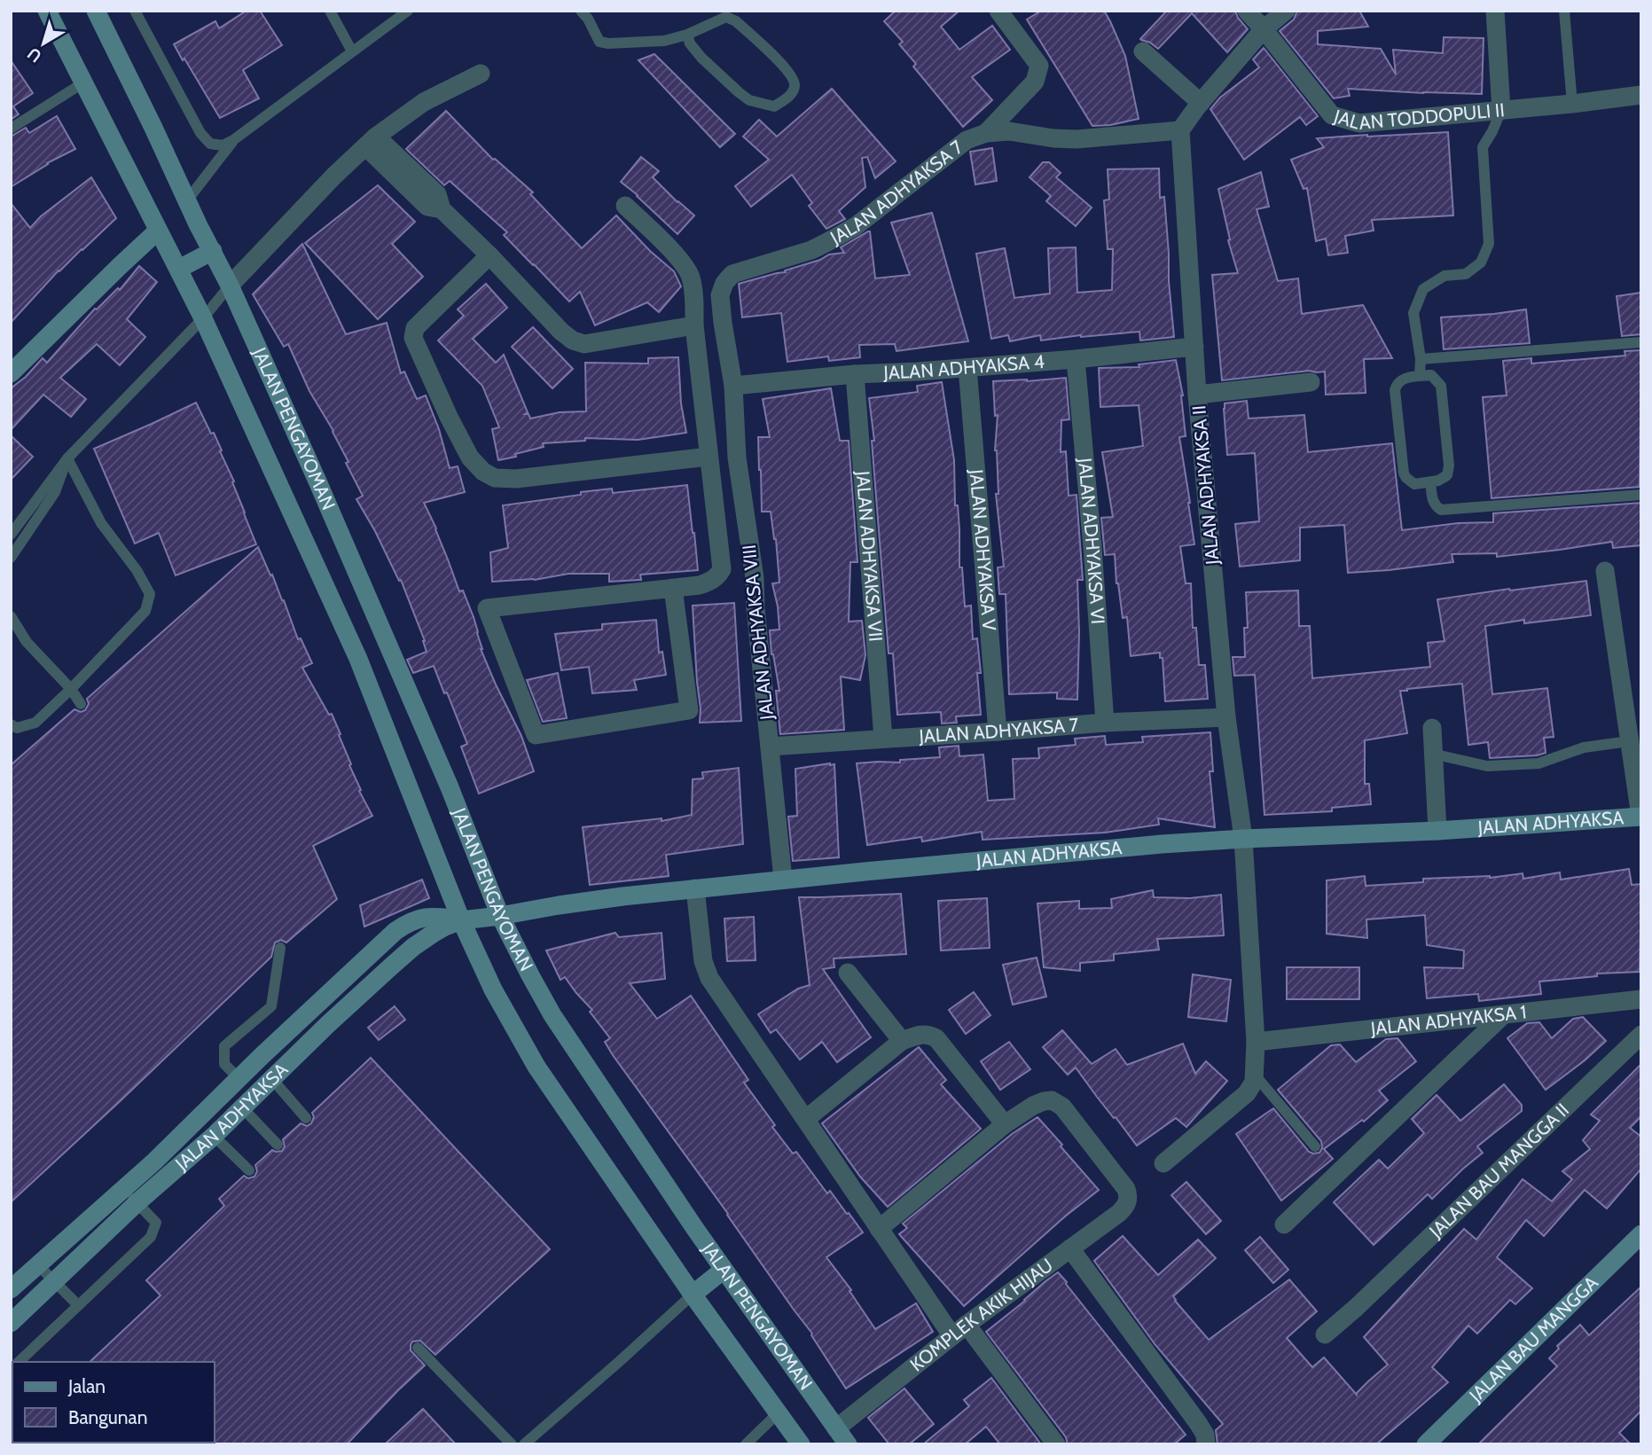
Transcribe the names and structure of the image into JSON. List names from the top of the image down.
{
  "streets": {
    "street": [
      "JALAN TODDOPULI II",
      "JALAN ADHYAKSA 7",
      "JALAN ADHYAKSA 4",
      "JALAN PENGAYOMAN",
      "JALAN ADHYAKSA II",
      "JALAN ADHYAKSA VI",
      "JALAN ADHYAKSA V",
      "JALAN ADHYAKSA VII",
      "JALAN ADHYAKSA VIII",
      "JALAN ADHYAKSA",
      "JALAN ADHYAKSA 1",
      "JALAN BAU MANGGA II",
      "KOMPLEK AKIK HIJAU",
      "JALAN BAU MANGGA"
    ]
  },
  "crossings": [
    ["JALAN ADHYAKSA 7", "JALAN ADHYAKSA 4"],
    ["JALAN ADHYAKSA 7", "JALAN ADHYAKSA II"],
    ["JALAN ADHYAKSA 7", "JALAN ADHYAKSA VI"],
    ["JALAN ADHYAKSA 7", "JALAN ADHYAKSA V"],
    ["JALAN ADHYAKSA 7", "JALAN ADHYAKSA VII"],
    ["JALAN ADHYAKSA 7", "JALAN ADHYAKSA VIII"],
    ["JALAN ADHYAKSA 4", "JALAN ADHYAKSA II"],
    ["JALAN ADHYAKSA 4", "JALAN ADHYAKSA VI"],
    ["JALAN ADHYAKSA 4", "JALAN ADHYAKSA V"],
    ["JALAN ADHYAKSA 4", "JALAN ADHYAKSA VII"],
    ["JALAN ADHYAKSA 4", "JALAN ADHYAKSA VIII"],
    ["JALAN PENGAYOMAN", "JALAN ADHYAKSA"],
    ["JALAN PENGAYOMAN", "KOMPLEK AKIK HIJAU"],
    ["JALAN ADHYAKSA II", "JALAN ADHYAKSA"],
    ["JALAN ADHYAKSA II", "JALAN ADHYAKSA 1"],
    ["JALAN ADHYAKSA VIII", "JALAN ADHYAKSA"]
  ],
  "legend": ["Jalan", "Bangunan"],
  "north": "bottom left"
}
